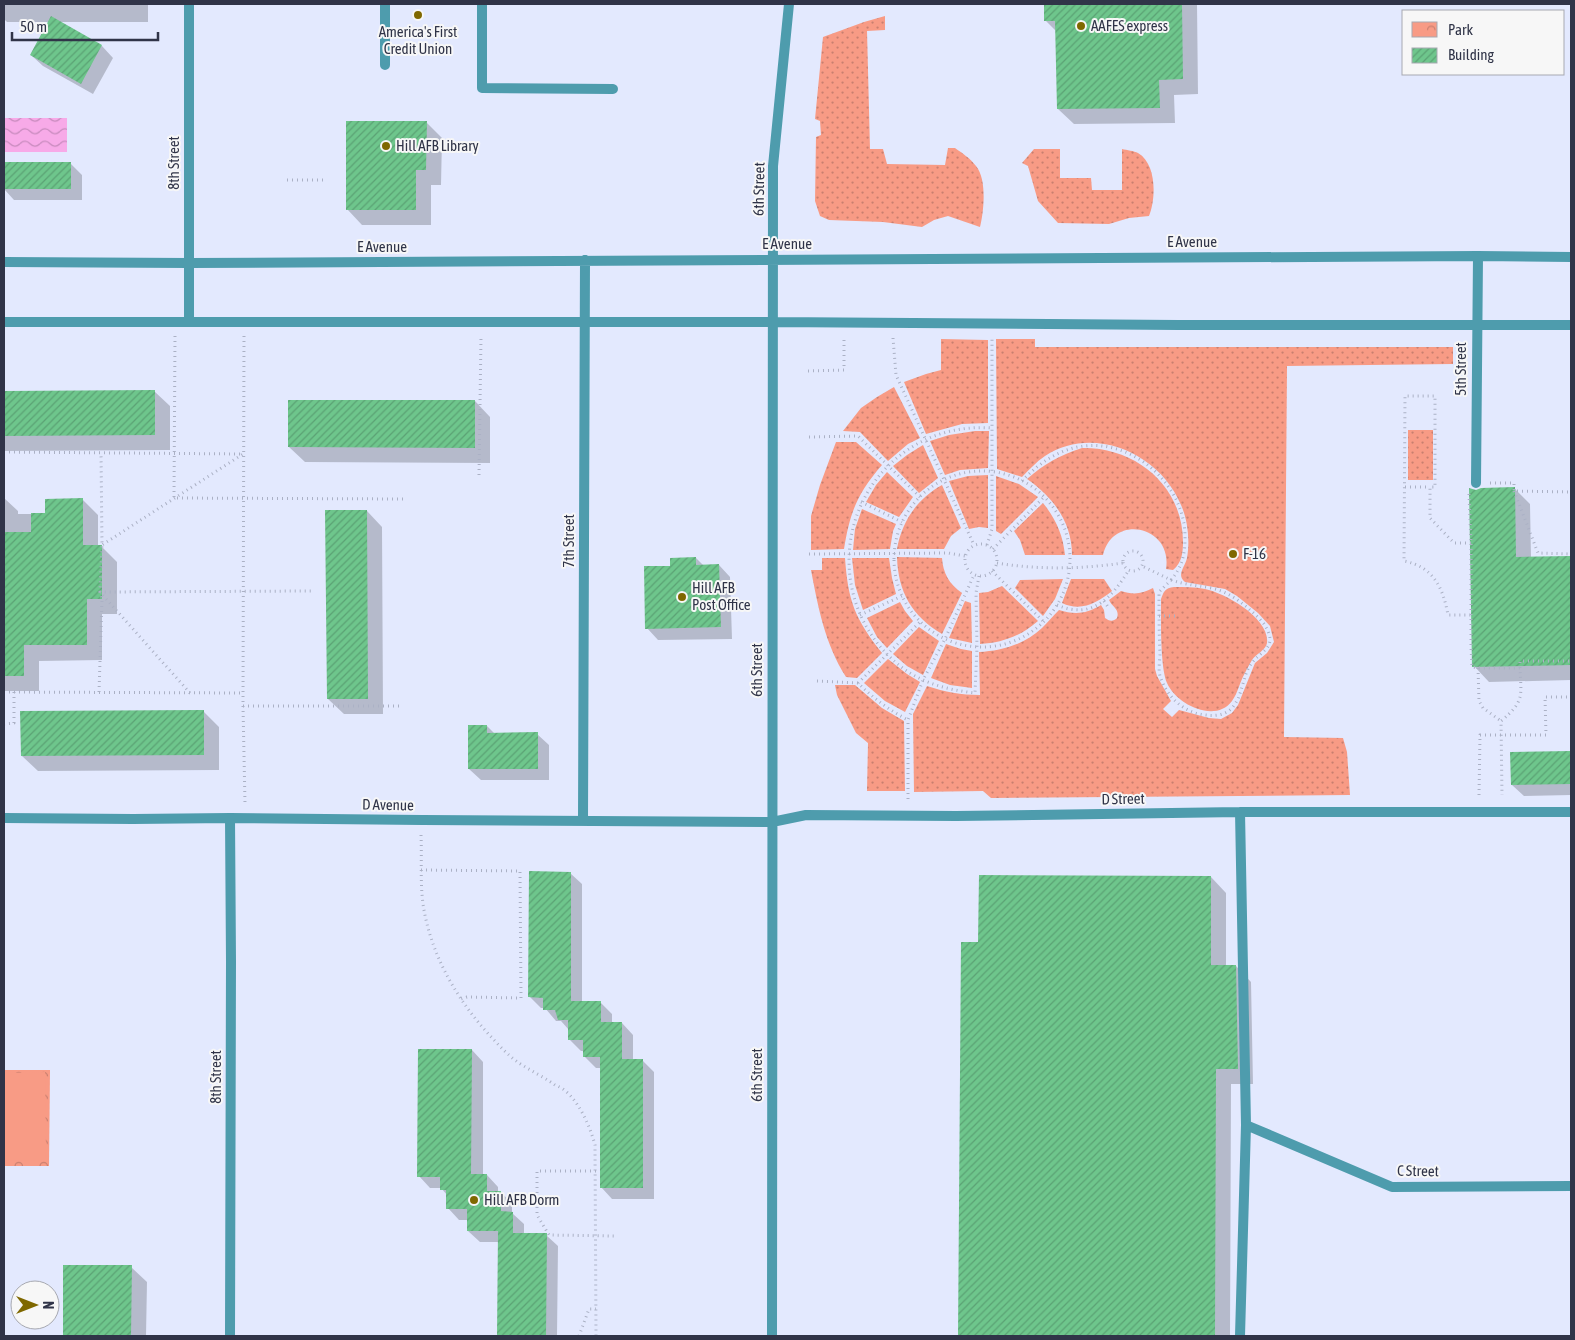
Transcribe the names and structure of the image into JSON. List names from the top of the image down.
{
  "streets": {
    "lane": [
      "8th Street",
      "6th Street",
      "E Avenue",
      "5th Street",
      "7th Street",
      "D Street",
      "D Avenue",
      "C Street"
    ]
  },
  "crossings": [
    ["8th Street", "E Avenue"],
    ["8th Street", "D Avenue"],
    ["6th Street", "E Avenue"],
    ["6th Street", "D Street"],
    ["6th Street", "D Avenue"],
    ["E Avenue", "5th Street"],
    ["E Avenue", "7th Street"],
    ["7th Street", "D Avenue"],
    ["D Street", "D Avenue"]
  ],
  "places": [
    "America's First Credit Union",
    "AAFES express",
    "Hill AFB Library",
    "F-16",
    "Hill AFB Post Office",
    "Hill AFB Dorm"
  ],
  "legend": ["Park", "Building"],
  "scale_bar": "50 m",
  "north": "right"
}
